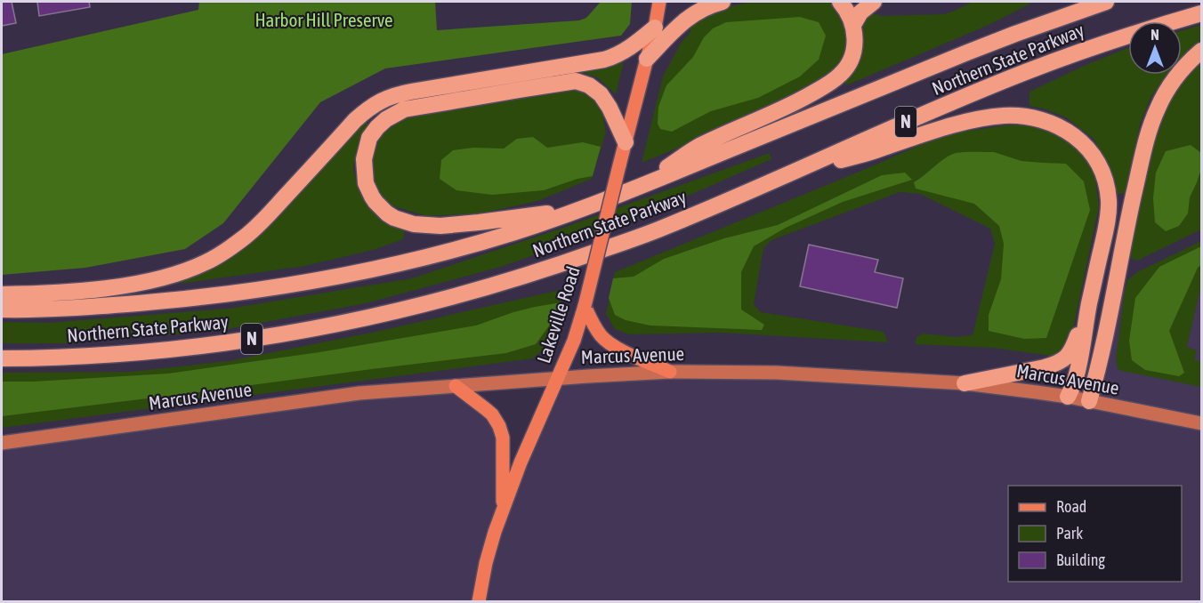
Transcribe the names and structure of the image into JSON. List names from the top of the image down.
{
  "streets": {
    "highway": ["Northern State Parkway", "N"],
    "main road": ["Lakeville Road", "Marcus Avenue"]
  },
  "crossings": [
    ["Lakeville Road", "Marcus Avenue"]
  ],
  "parks": ["Harbor Hill Preserve"],
  "legend": ["Road", "Park", "Building"],
  "north": "top"
}
